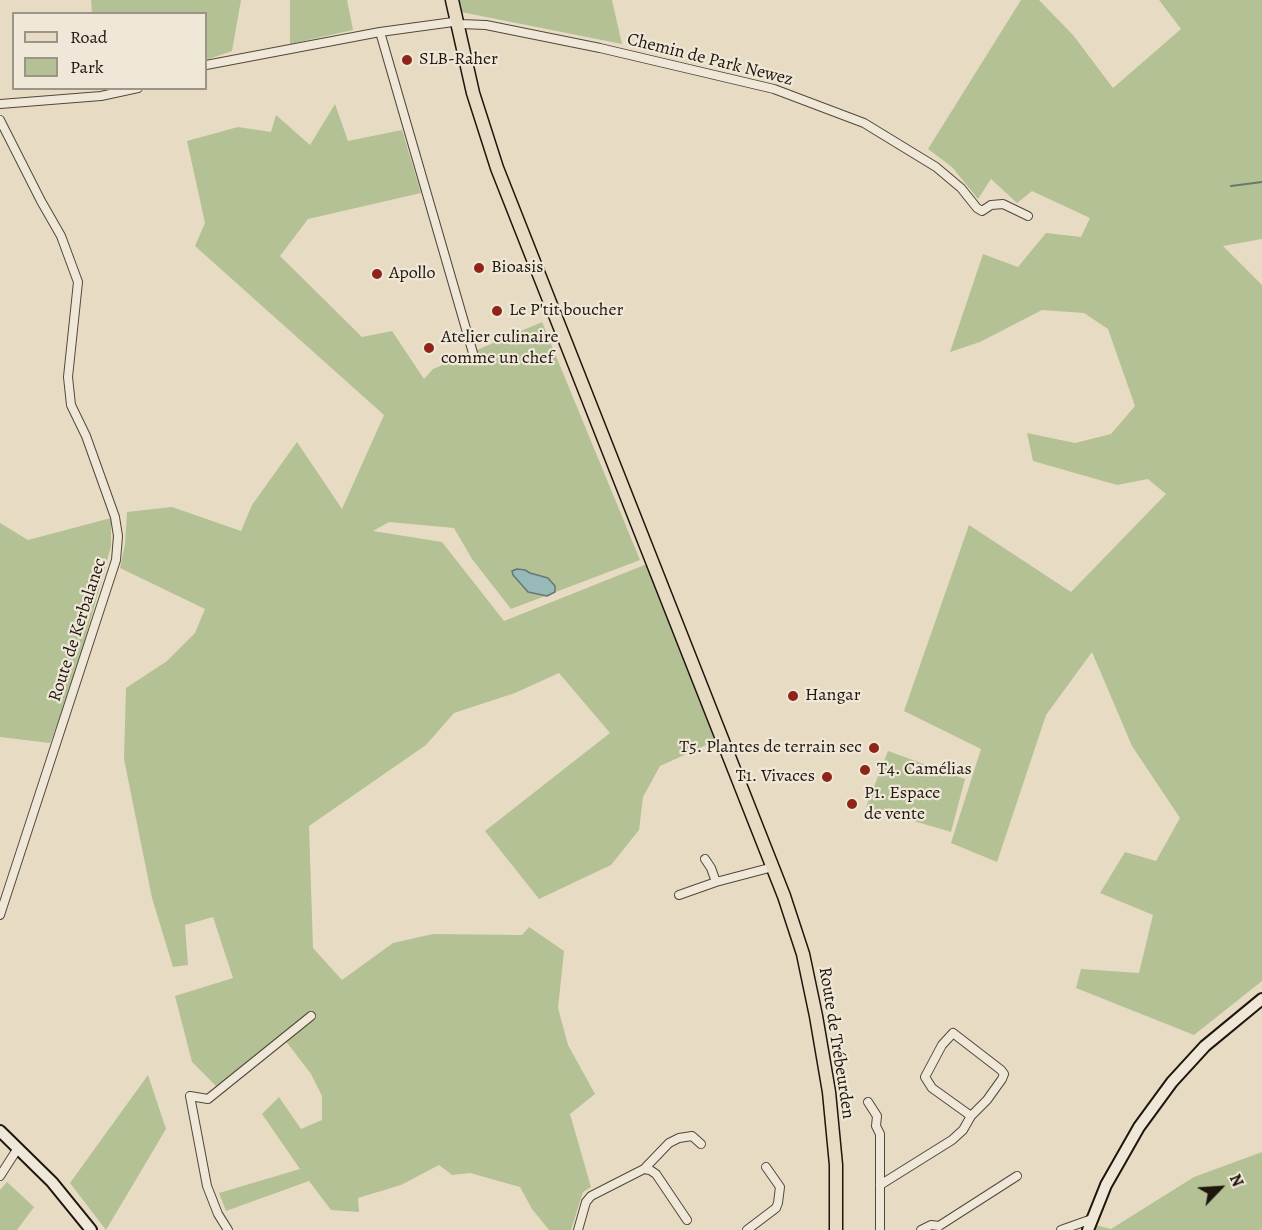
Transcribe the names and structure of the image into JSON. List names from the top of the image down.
{
  "streets": {
    "main road": ["Route de Trébeurden"],
    "street": ["Chemin de Park Newez", "Route de Kerbalanec"]
  },
  "crossings": [
    ["Chemin de Park Newez", "Route de Trébeurden"]
  ],
  "places": [
    "SLB-Raher",
    "Bioasis",
    "Apollo",
    "Le P'tit boucher",
    "Atelier culinaire comme un chef",
    "Hangar",
    "T5. Plantes de terrain sec",
    "T4. Camélias",
    "T1. Vivaces",
    "P1. Espace de vente"
  ],
  "legend": ["Road", "Park"],
  "north": "top right"
}
